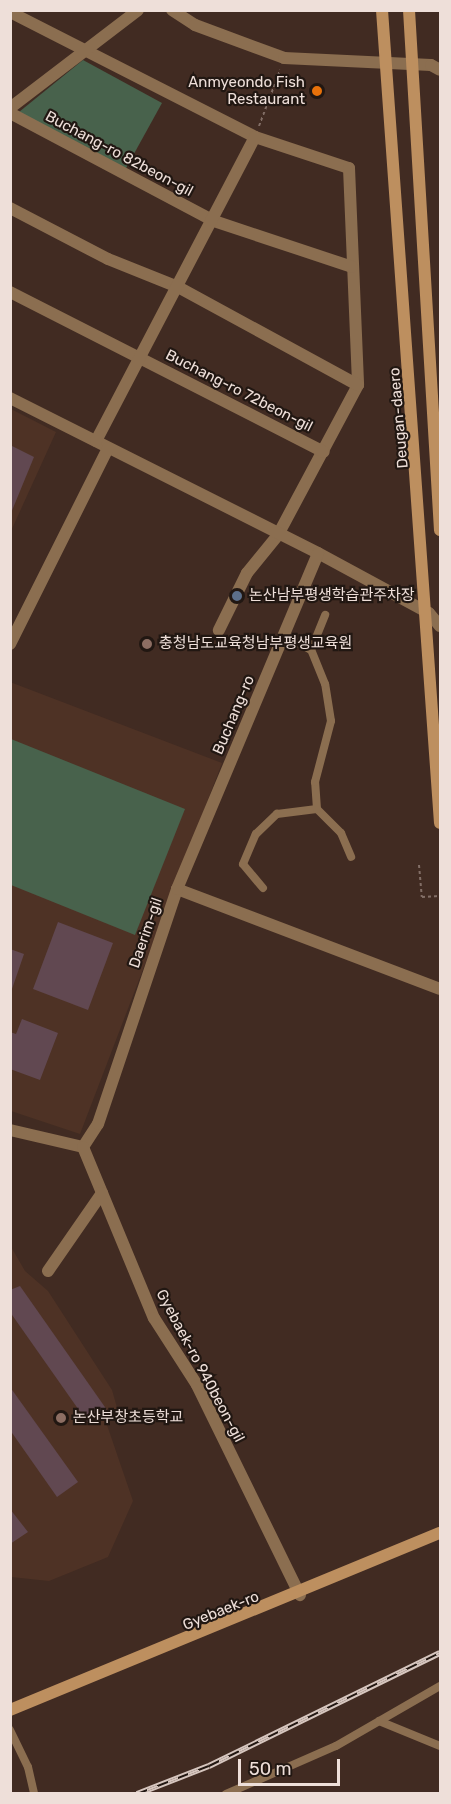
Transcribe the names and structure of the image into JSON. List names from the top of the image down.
{
  "streets": {
    "street": [
      "Buchang-ro 82beon-gil",
      "Buchang-ro 72beon-gil",
      "Deugan-daero",
      "Buchang-ro",
      "Daerim-gil",
      "Gyebaek-ro 940beon-gil",
      "Gyebaek-ro"
    ]
  },
  "crossings": [
    ["Buchang-ro", "Daerim-gil"],
    ["Daerim-gil", "Gyebaek-ro 940beon-gil"],
    ["Gyebaek-ro 940beon-gil", "Gyebaek-ro"]
  ],
  "places": [
    "Anmyeondo Fish Restaurant",
    "논산남부평생학습관주차장",
    "충청남도교육청남부평생교육원",
    "논산부창초등학교"
  ],
  "scale_bar": "50 m"
}
